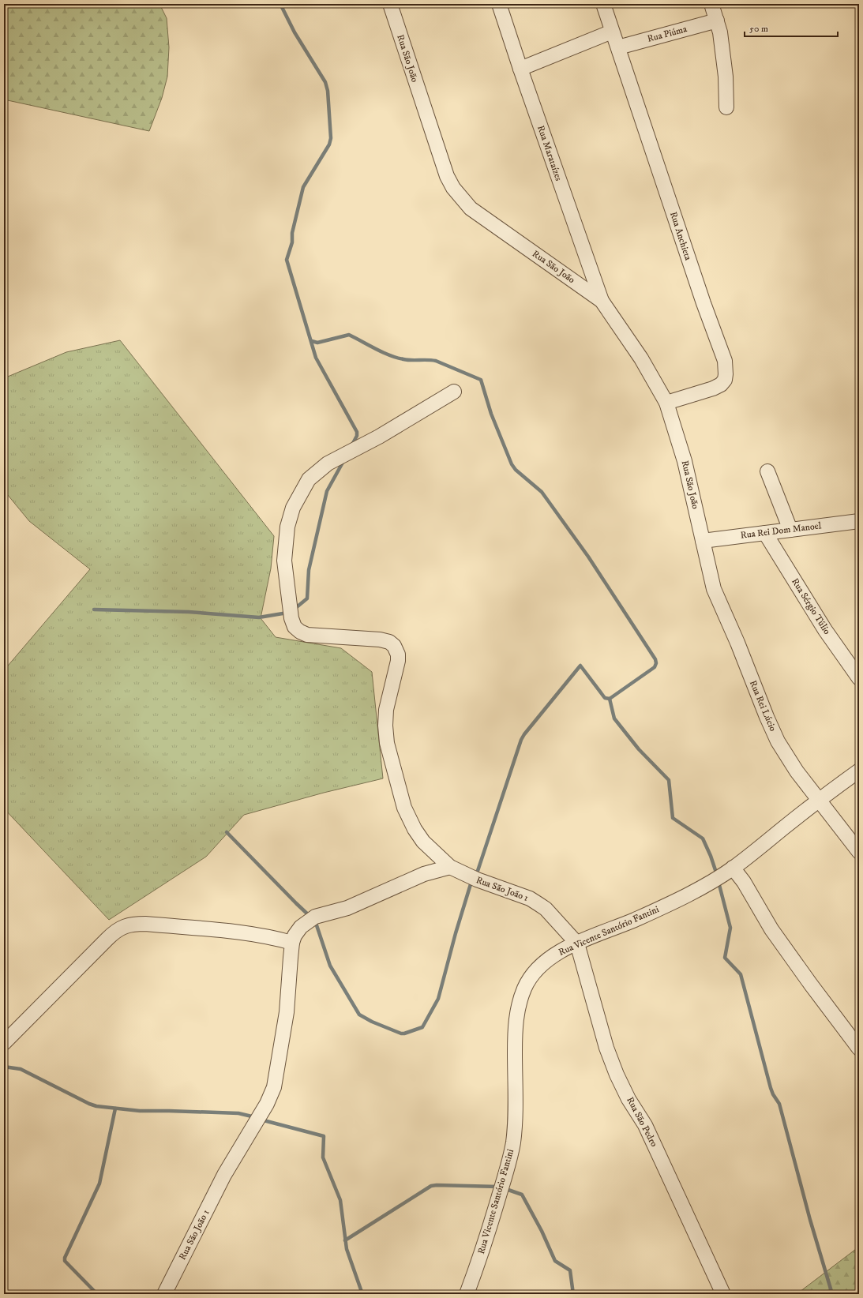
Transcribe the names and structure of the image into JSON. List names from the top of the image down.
{
  "streets": {
    "street": [
      "Rua Piúma",
      "Rua São João",
      "Rua Marataízes",
      "Rua Anchieta",
      "Rua Rei Dom Manoel",
      "Rua Sérgio Túlio",
      "Rua Rei Lúcio",
      "Rua São João 1",
      "Rua Vicente Santório Fantini",
      "Rua São Pedro"
    ]
  },
  "crossings": [
    ["Rua Piúma", "Rua Anchieta"],
    ["Rua São João", "Rua Marataízes"],
    ["Rua São João", "Rua Anchieta"],
    ["Rua São João", "Rua Rei Dom Manoel"],
    ["Rua São João", "Rua Rei Lúcio"],
    ["Rua Rei Dom Manoel", "Rua Sérgio Túlio"],
    ["Rua Rei Dom Manoel", "Rua Rei Lúcio"],
    ["Rua Rei Lúcio", "Rua Vicente Santório Fantini"],
    ["Rua São João 1", "Rua Vicente Santório Fantini"],
    ["Rua São João 1", "Rua São Pedro"],
    ["Rua Vicente Santório Fantini", "Rua São Pedro"]
  ],
  "scale_bar": "50 m"
}
